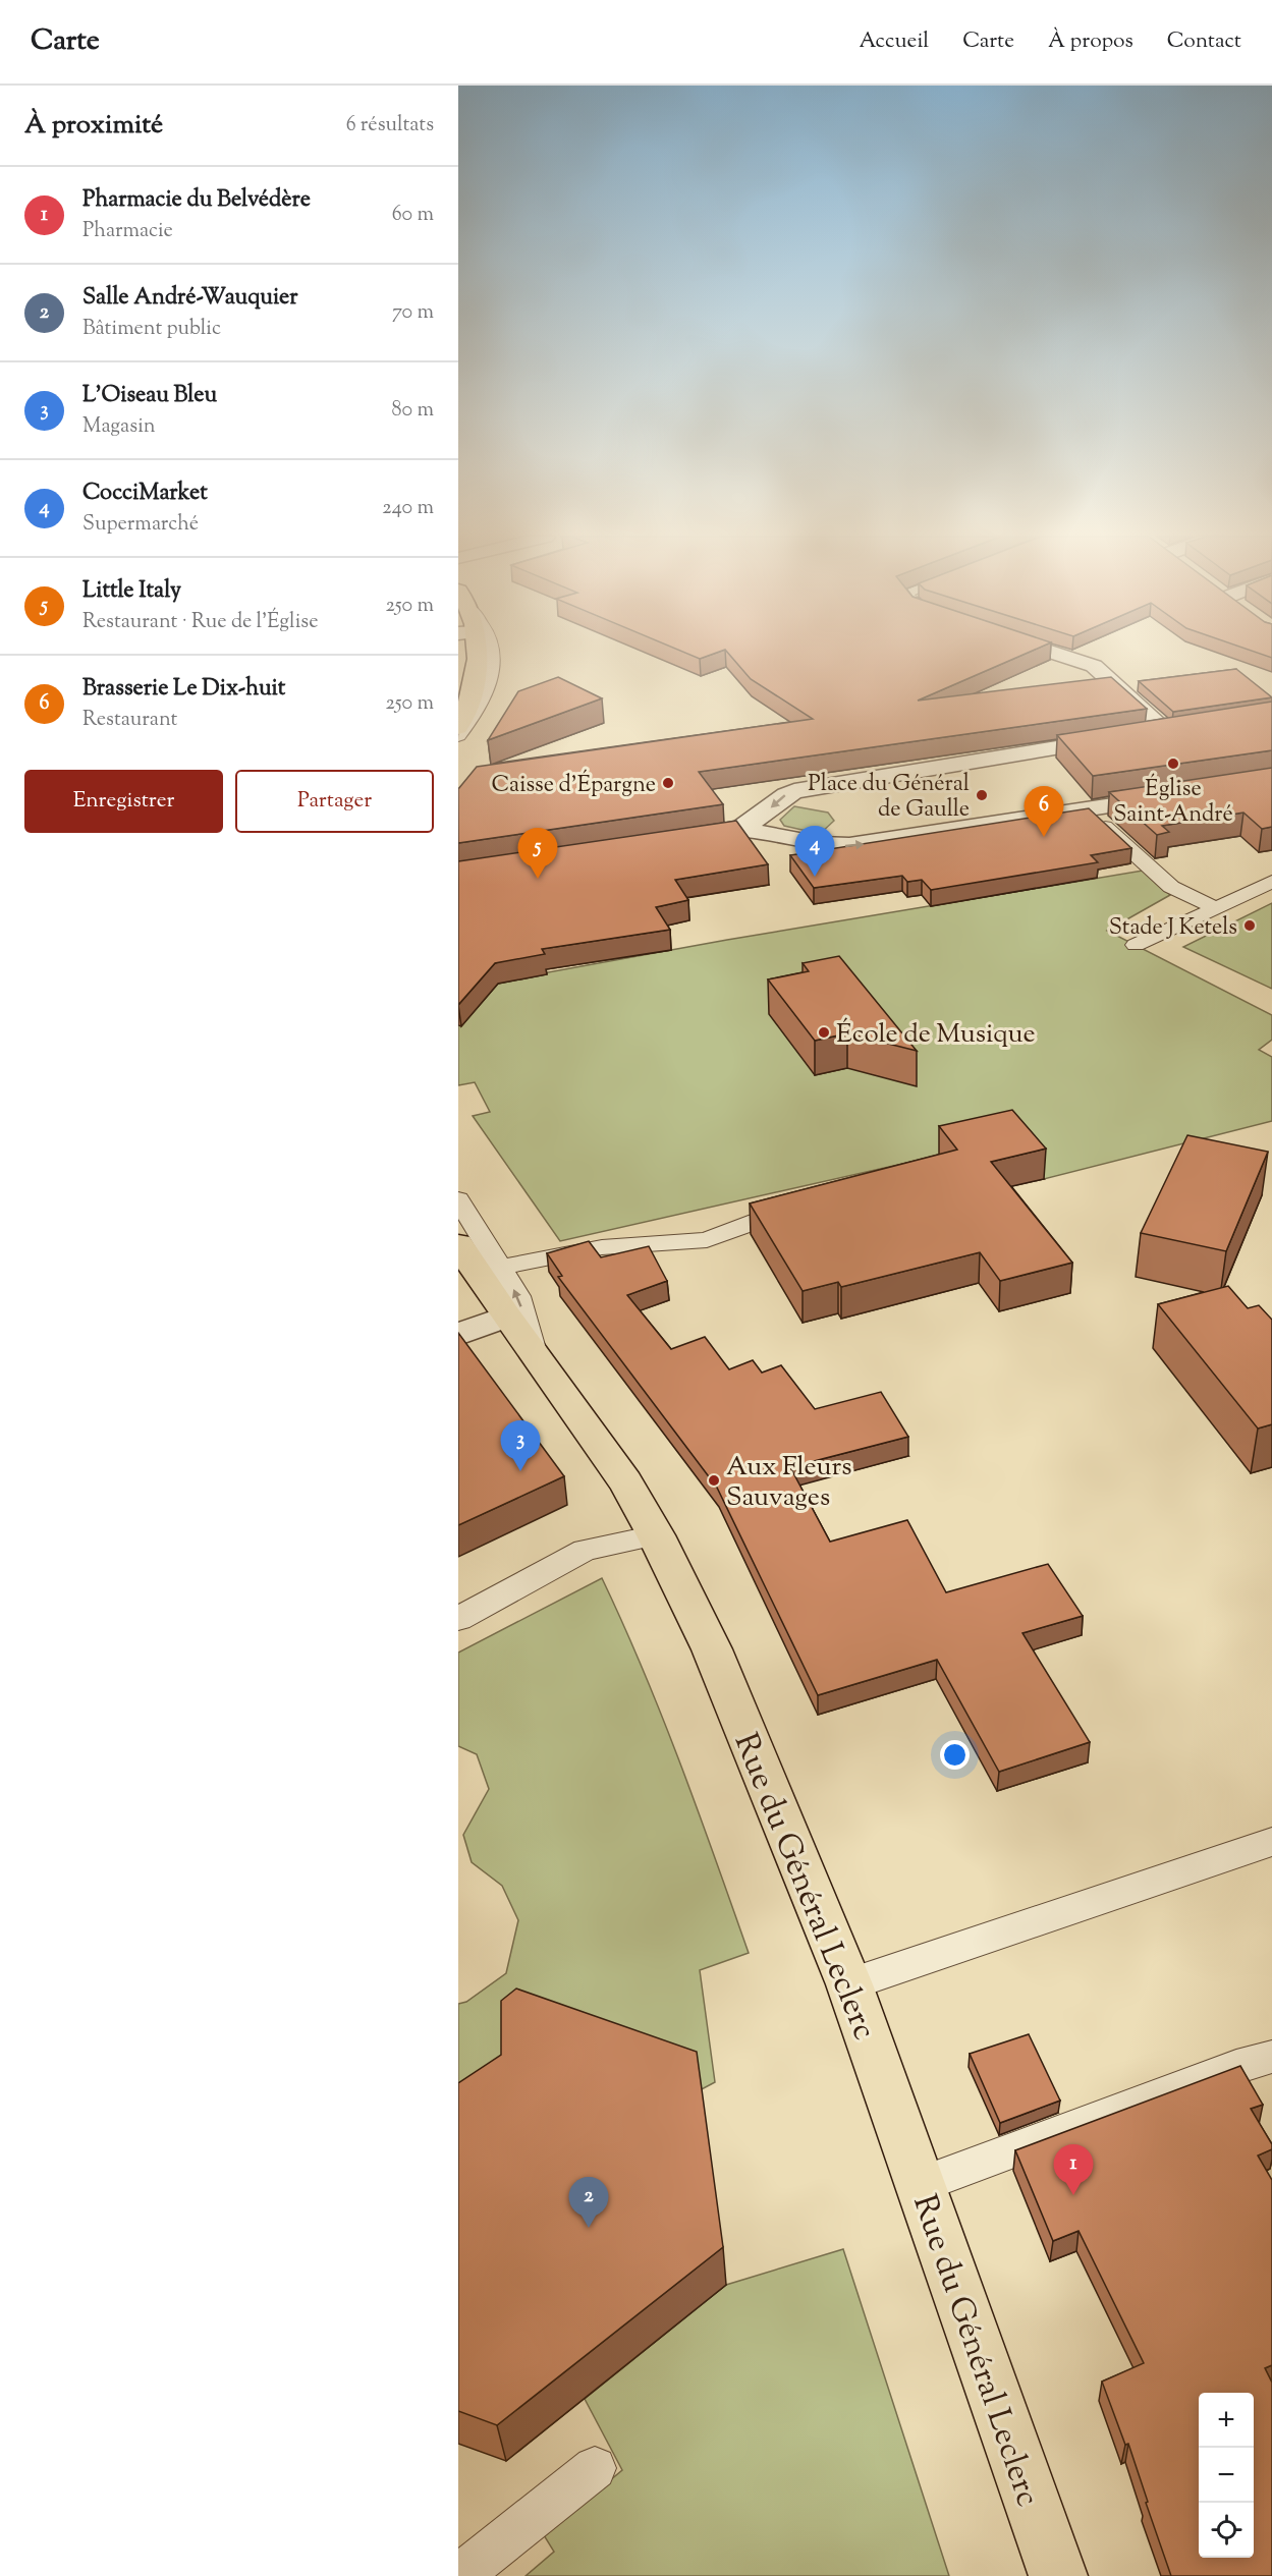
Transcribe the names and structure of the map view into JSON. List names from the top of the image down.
{
  "streets": {
    "main road": ["Rue du Général Leclerc"]
  },
  "places": [
    "Église Saint-André",
    "Caisse d'Épargne",
    "Place du Général de Gaulle",
    "Stade J Ketels",
    "École de Musique",
    "Aux Fleurs Sauvages"
  ],
  "page": {
    "header": "Carte",
    "nav": [
      "Accueil",
      "Carte",
      "À propos",
      "Contact"
    ],
    "heading": ["À proximité", "6 résultats"],
    "list": [
      {
        "mark": "1",
        "name": "Pharmacie du Belvédère",
        "note": "Pharmacie",
        "value": "60 m"
      },
      {
        "mark": "2",
        "name": "Salle André-Wauquier",
        "note": "Bâtiment public",
        "value": "70 m"
      },
      {
        "mark": "3",
        "name": "L'Oiseau Bleu",
        "note": "Magasin",
        "value": "80 m"
      },
      {
        "mark": "4",
        "name": "CocciMarket",
        "note": "Supermarché",
        "value": "240 m"
      },
      {
        "mark": "5",
        "name": "Little Italy",
        "note": "Restaurant · Rue de l'Église",
        "value": "250 m"
      },
      {
        "mark": "6",
        "name": "Brasserie Le Dix-huit",
        "note": "Restaurant",
        "value": "250 m"
      }
    ],
    "buttons": ["Enregistrer", "Partager"],
    "pins": [
      "6",
      "4",
      "5",
      "3",
      "1",
      "2"
    ],
    "map_buttons": ["+", "−"]
  }
}
